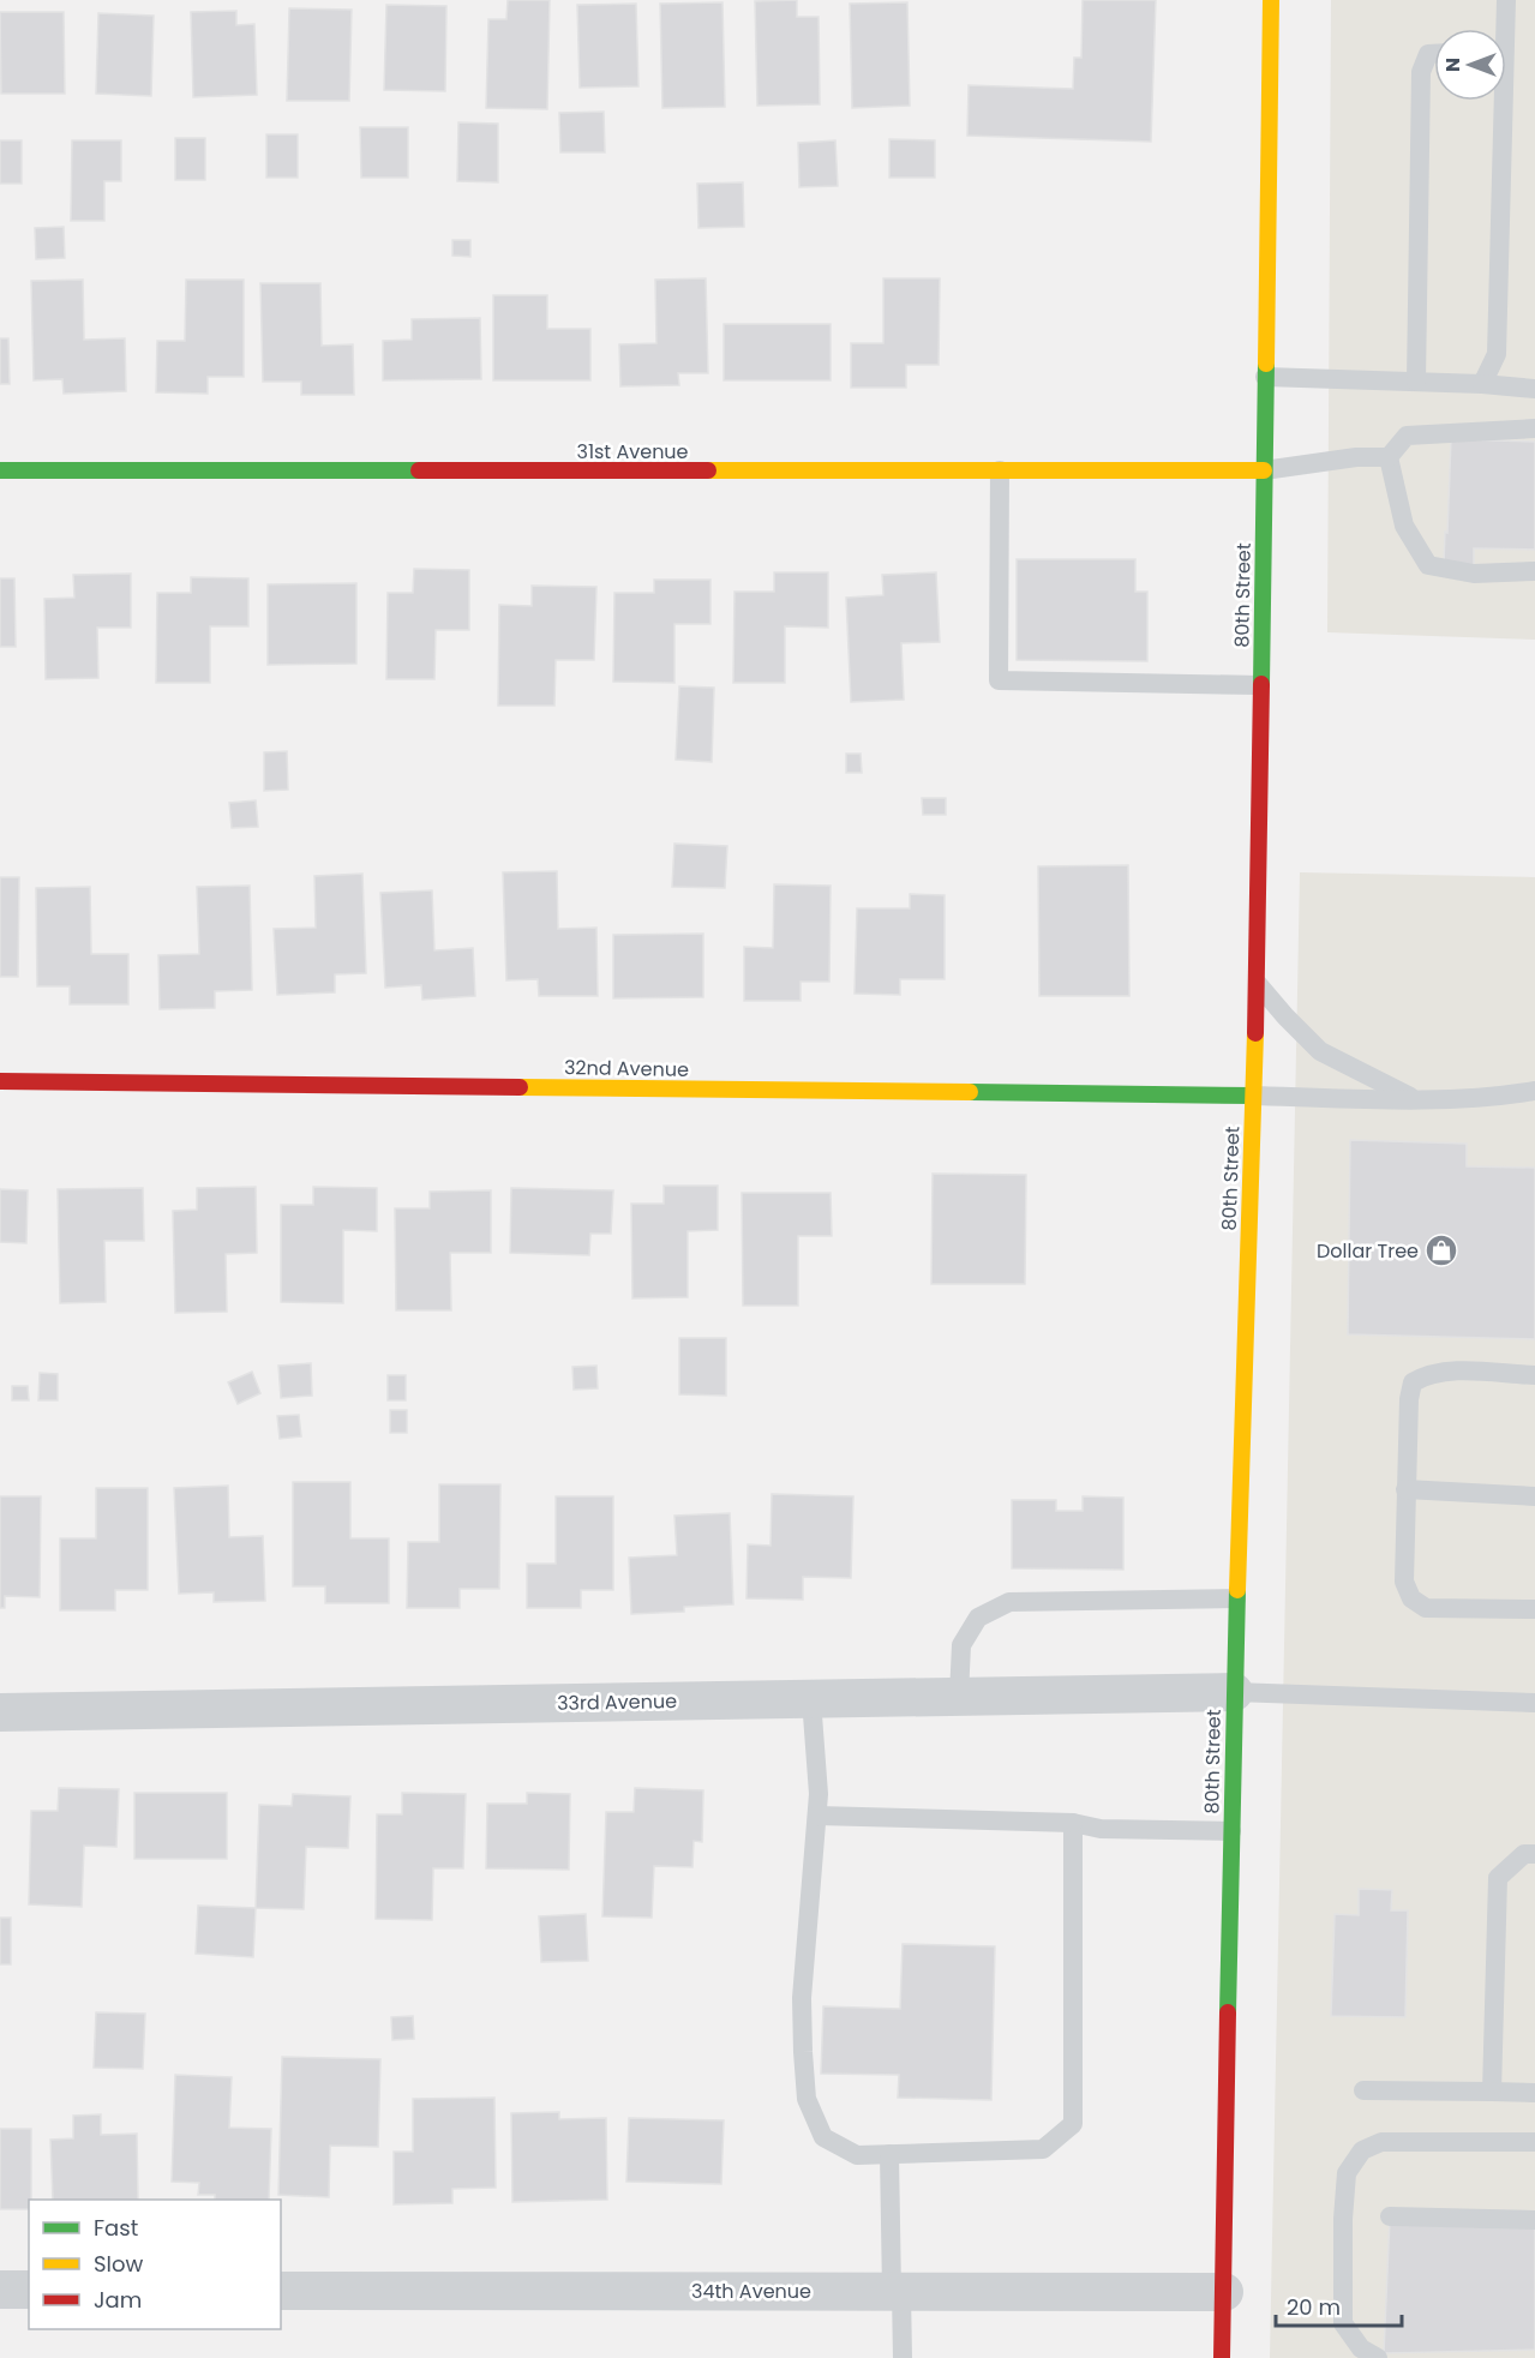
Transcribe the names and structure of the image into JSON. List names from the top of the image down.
{
  "streets": {
    "street": [
      "31st Avenue",
      "80th Street",
      "32nd Avenue",
      "33rd Avenue",
      "34th Avenue"
    ]
  },
  "crossings": [
    ["31st Avenue", "80th Street"],
    ["80th Street", "32nd Avenue"],
    ["80th Street", "33rd Avenue"],
    ["80th Street", "34th Avenue"]
  ],
  "places": {
    "shop": ["Dollar Tree"]
  },
  "legend": ["Fast", "Slow", "Jam"],
  "scale_bar": "20 m",
  "north": "left"
}
